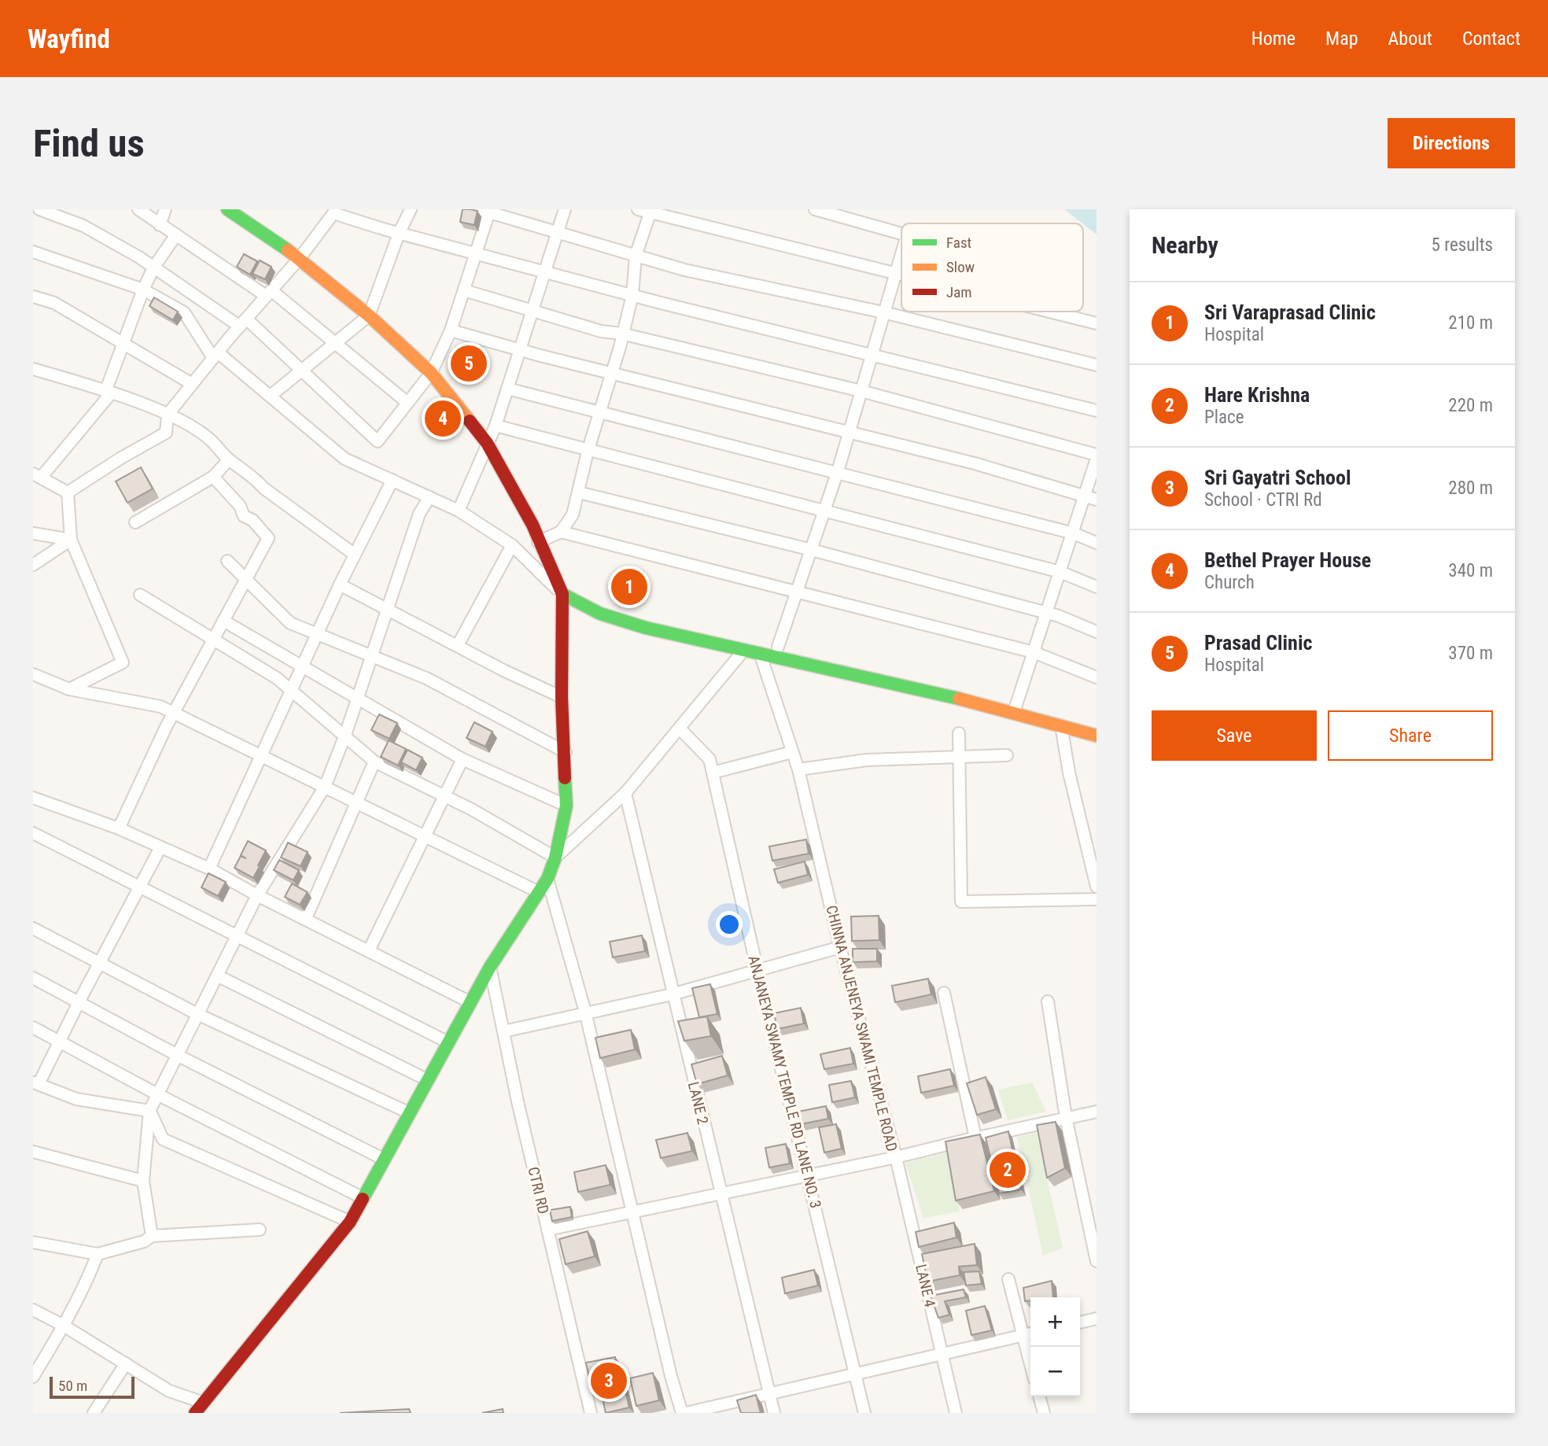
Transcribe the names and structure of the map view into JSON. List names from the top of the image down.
{
  "streets": {
    "street": [
      "CHINNA ANJENEYA SWAMI TEMPLE ROAD",
      "ANJANEYA SWAMY TEMPLE RD LANE NO. 3",
      "LANE 2",
      "CTRI RD",
      "LANE 4"
    ]
  },
  "crossings": [
    ["CHINNA ANJENEYA SWAMI TEMPLE ROAD", "ANJANEYA SWAMY TEMPLE RD LANE NO. 3"],
    ["CHINNA ANJENEYA SWAMI TEMPLE ROAD", "LANE 2"],
    ["CHINNA ANJENEYA SWAMI TEMPLE ROAD", "CTRI RD"],
    ["CHINNA ANJENEYA SWAMI TEMPLE ROAD", "LANE 4"]
  ],
  "legend": ["Fast", "Slow", "Jam"],
  "scale_bar": "50 m",
  "page": {
    "header": "Wayfind",
    "nav": [
      "Home",
      "Map",
      "About",
      "Contact"
    ],
    "buttons": [
      "Directions",
      ["Save", "Share"]
    ],
    "title": "Find us",
    "heading": ["Nearby", "5 results"],
    "list": [
      {
        "mark": "1",
        "name": "Sri Varaprasad Clinic",
        "note": "Hospital",
        "value": "210 m"
      },
      {
        "mark": "2",
        "name": "Hare Krishna",
        "note": "Place",
        "value": "220 m"
      },
      {
        "mark": "3",
        "name": "Sri Gayatri School",
        "note": "School · CTRI Rd",
        "value": "280 m"
      },
      {
        "mark": "4",
        "name": "Bethel Prayer House",
        "note": "Church",
        "value": "340 m"
      },
      {
        "mark": "5",
        "name": "Prasad Clinic",
        "note": "Hospital",
        "value": "370 m"
      }
    ],
    "pins": [
      "5",
      "4",
      "1",
      "2",
      "3"
    ],
    "map_buttons": ["+", "−"],
    "scale": "50 m"
  }
}
